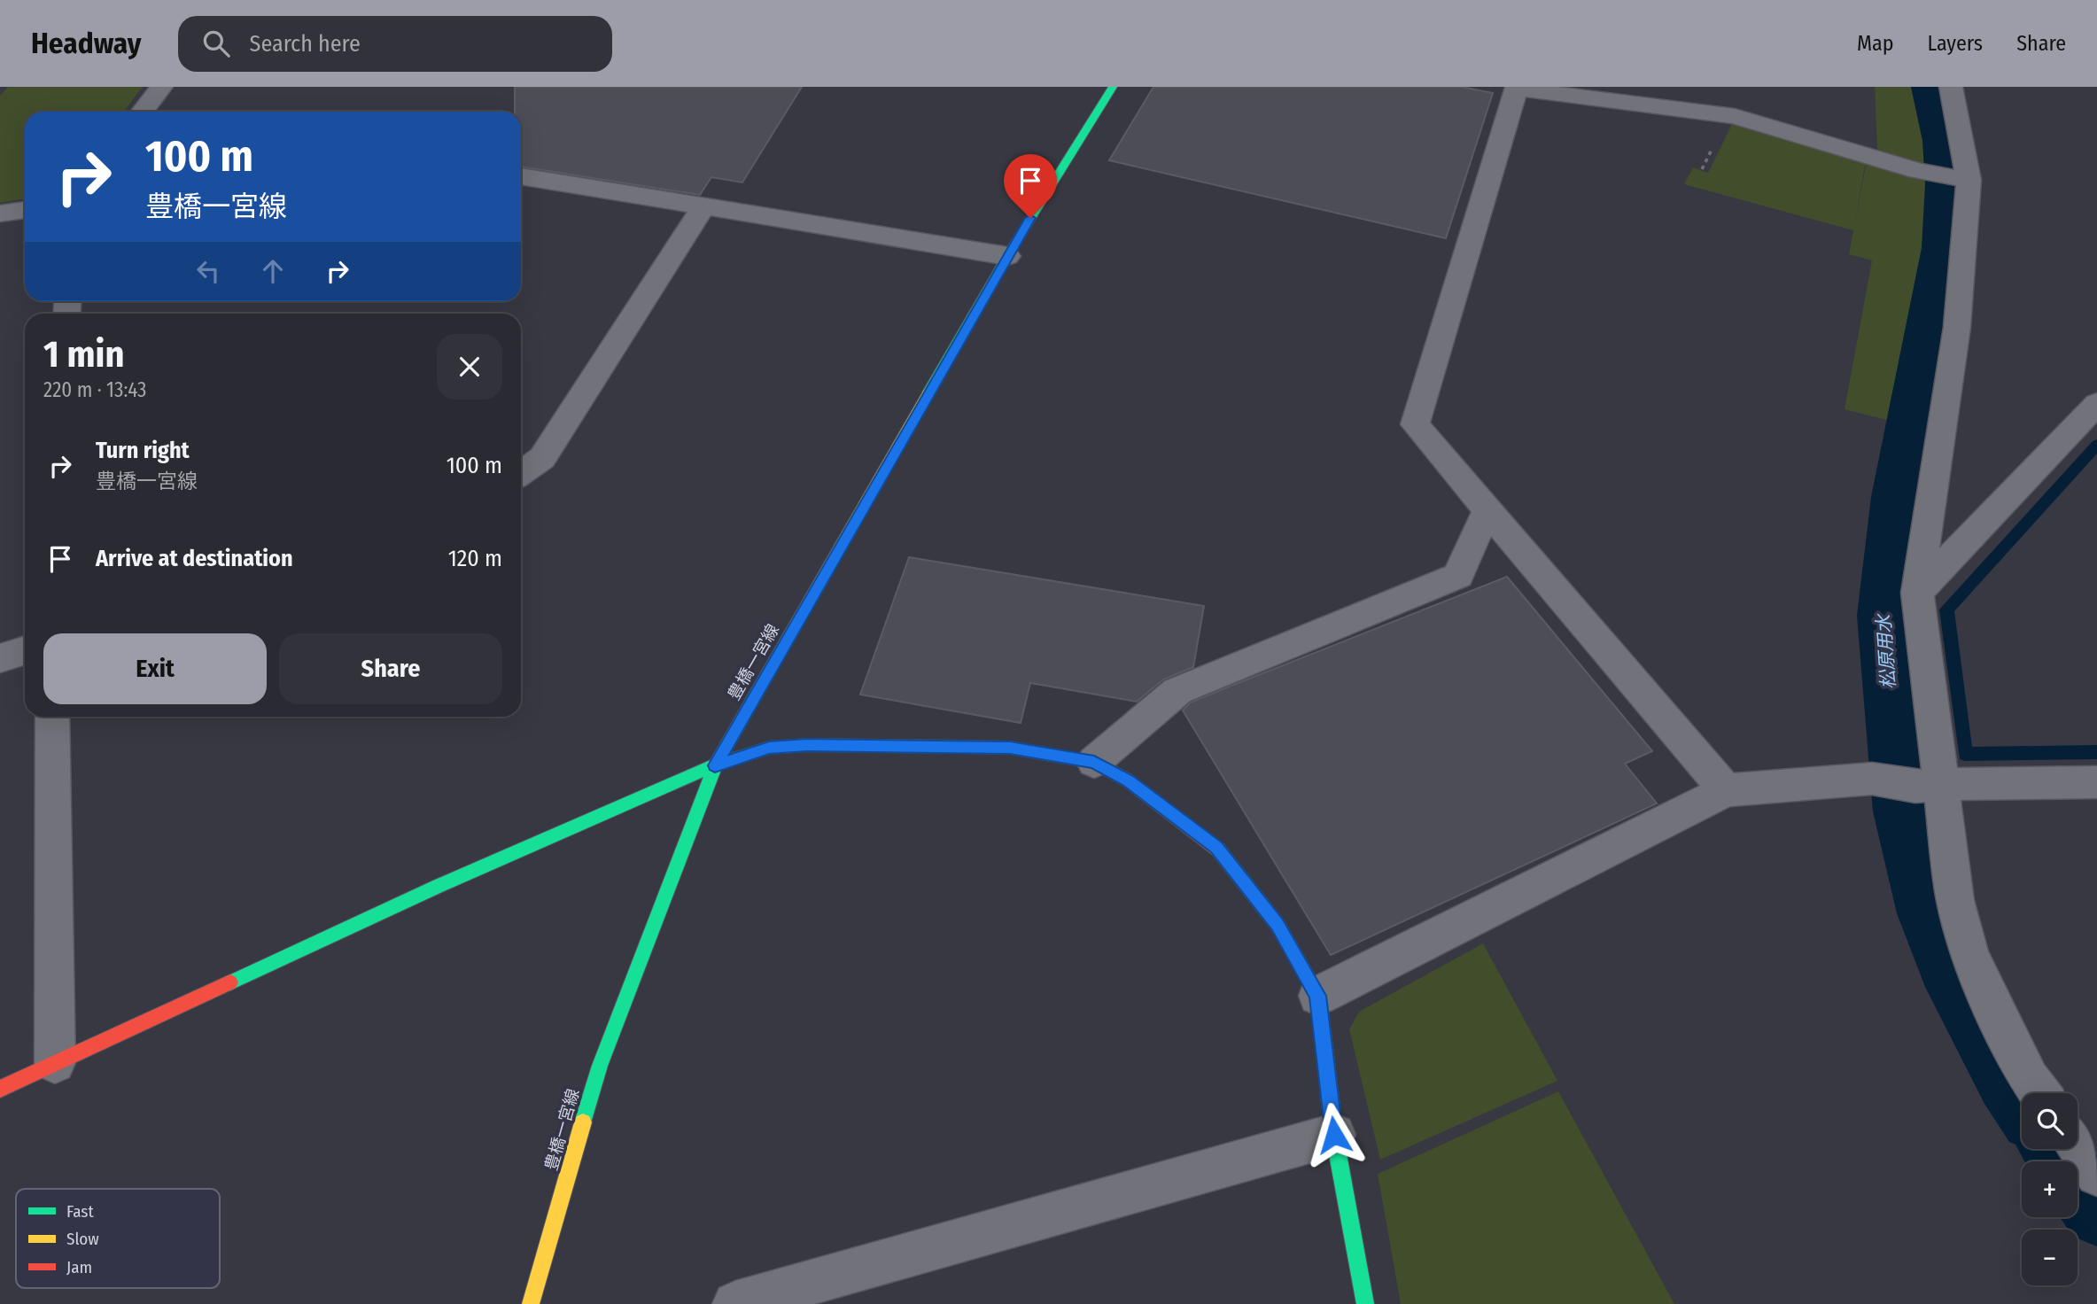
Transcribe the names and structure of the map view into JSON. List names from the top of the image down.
{
  "streets": {
    "main road": ["豊橋一宮線"]
  },
  "water": ["松原用水"],
  "legend": ["Fast", "Slow", "Jam"],
  "page": {
    "header": "Headway",
    "search": "Search here",
    "nav": ["Map", "Layers", "Share"],
    "turn": ["100 m", "豊橋一宮線"],
    "heading": ["1 min", "220 m · 13:43"],
    "list": [
      {
        "name": "Turn right",
        "note": "豊橋一宮線",
        "value": "100 m"
      },
      {
        "name": "Arrive at destination",
        "value": "120 m"
      }
    ],
    "buttons": ["Exit", "Share"],
    "map_buttons": ["+", "−"]
  }
}
